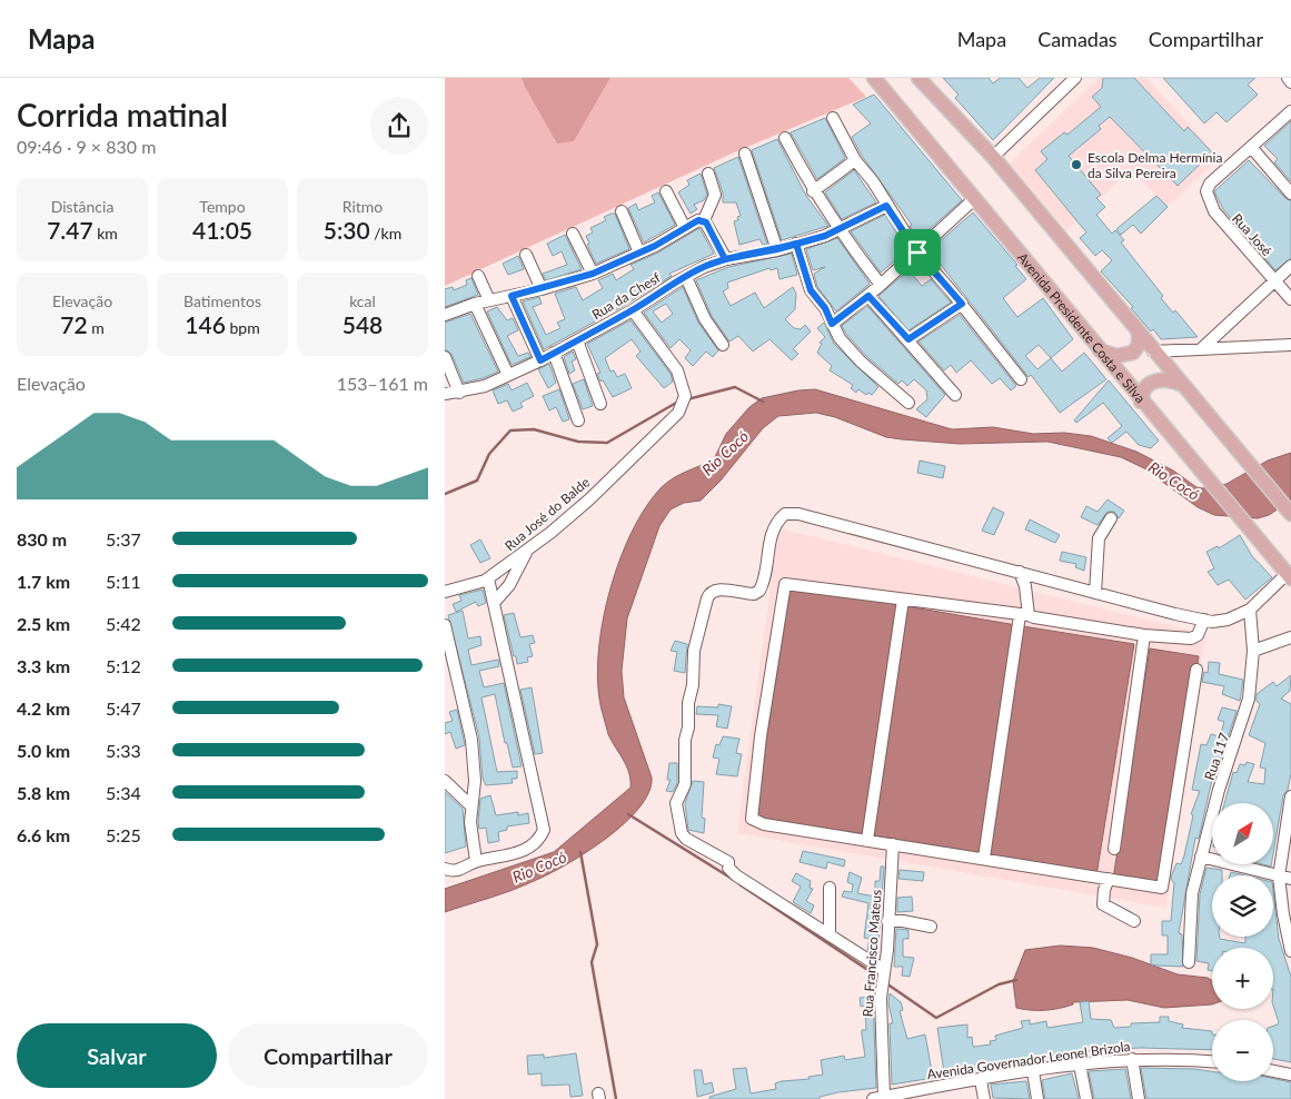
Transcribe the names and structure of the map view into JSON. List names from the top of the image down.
{
  "streets": {
    "main road": ["Avenida Presidente Costa e Silva"],
    "street": [
      "Rua José",
      "Rua da Chesf",
      "Rua José do Balde",
      "Rua 117",
      "Rua Francisco Mateus",
      "Avenida Governador Leonel Brizola"
    ]
  },
  "crossings": [
    ["Rua da Chesf", "Rua José do Balde"],
    ["Rua Francisco Mateus", "Avenida Governador Leonel Brizola"]
  ],
  "water": ["Rio Cocó"],
  "places": ["Escola Delma Hermínia da Silva Pereira"],
  "north": "top right",
  "page": {
    "header": "Mapa",
    "nav": ["Mapa", "Camadas", "Compartilhar"],
    "heading": ["Corrida matinal", "09:46 · 9 × 830 m"],
    "stats": [
      ["Distância", "7.47 km"],
      ["Tempo", "41:05"],
      ["Ritmo", "5:30 /km"],
      ["Elevação", "72 m"],
      ["Batimentos", "146 bpm"],
      ["kcal", "548"]
    ],
    "chart": ["Elevação", "153–161 m"],
    "list": [
      {
        "name": "830 m",
        "note": "5:37"
      },
      {
        "name": "1.7 km",
        "note": "5:11"
      },
      {
        "name": "2.5 km",
        "note": "5:42"
      },
      {
        "name": "3.3 km",
        "note": "5:12"
      },
      {
        "name": "4.2 km",
        "note": "5:47"
      },
      {
        "name": "5.0 km",
        "note": "5:33"
      },
      {
        "name": "5.8 km",
        "note": "5:34"
      },
      {
        "name": "6.6 km",
        "note": "5:25"
      }
    ],
    "map_buttons": ["+", "−"],
    "buttons": ["Salvar", "Compartilhar"]
  }
}
